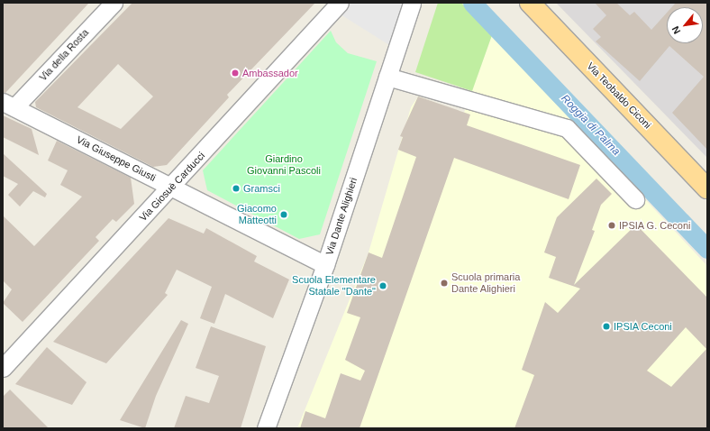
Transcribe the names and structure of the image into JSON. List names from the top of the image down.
{
  "streets": {
    "main road": ["Via Teobaldo Ciconi"],
    "street": [
      "Via della Rosta",
      "Via Giuseppe Giusti",
      "Via Giosuè Carducci",
      "Via Dante Alighieri"
    ]
  },
  "crossings": [
    ["Via della Rosta", "Via Giuseppe Giusti"],
    ["Via Giuseppe Giusti", "Via Giosuè Carducci"],
    ["Via Giuseppe Giusti", "Via Dante Alighieri"]
  ],
  "water": ["Roggia di Palma"],
  "parks": ["Giardino Giovanni Pascoli"],
  "places": [
    "Ambassador",
    "Gramsci",
    "Giacomo Matteotti",
    "IPSIA G. Ceconi",
    "Scuola primaria Dante Alighieri",
    "Scuola Elementare Statale \"Dante\"",
    "IPSIA Ceconi"
  ],
  "north": "bottom left"
}
